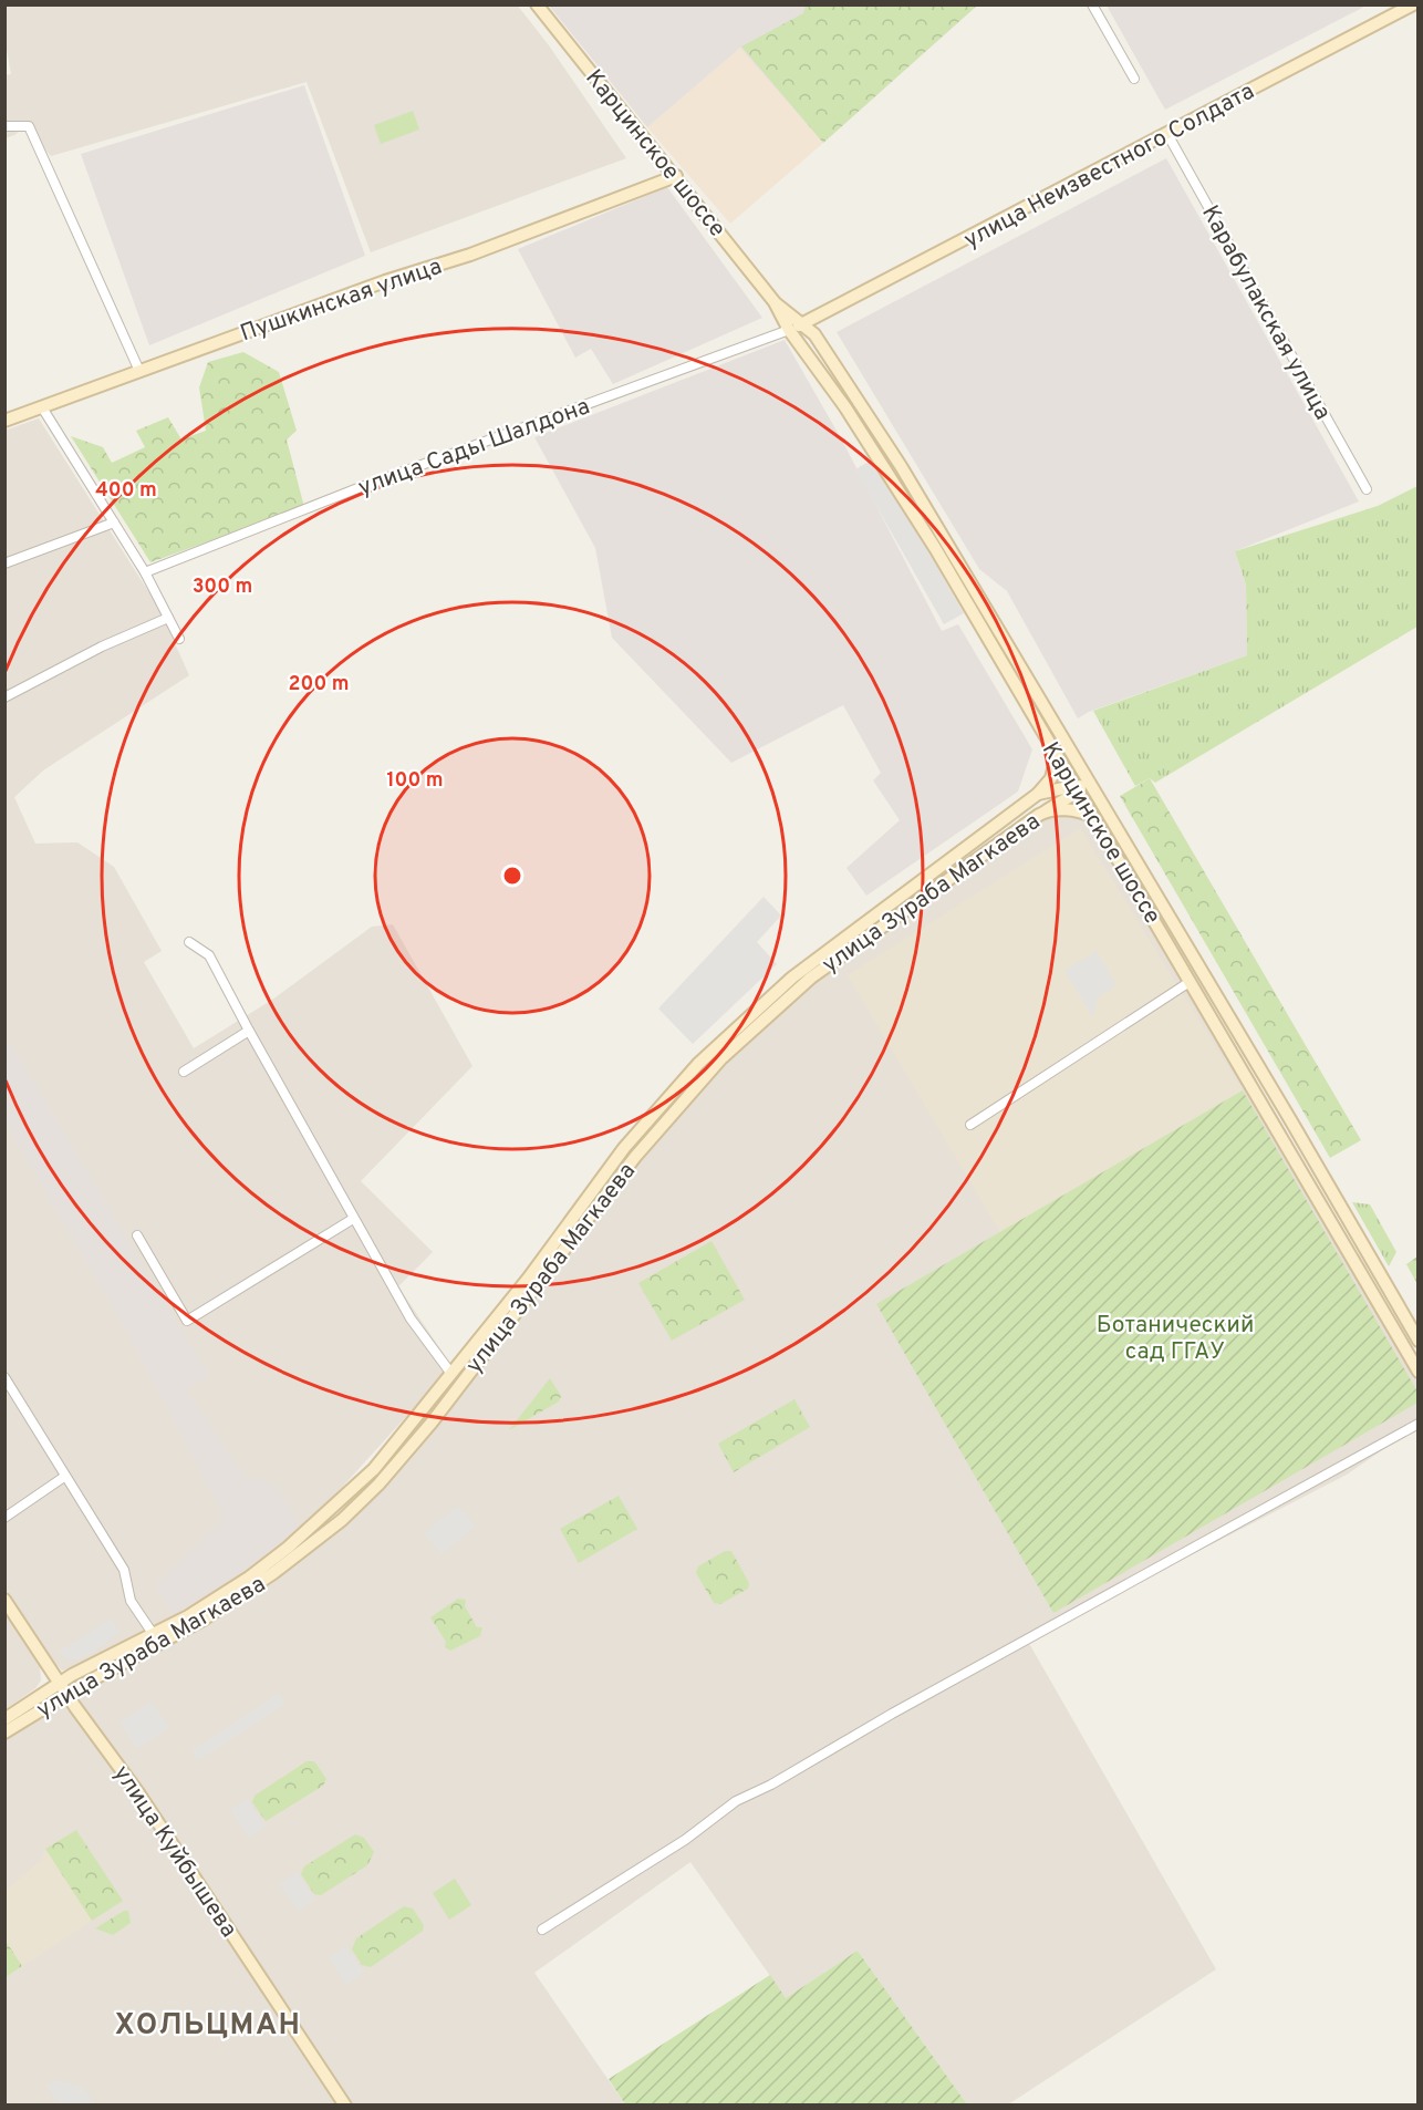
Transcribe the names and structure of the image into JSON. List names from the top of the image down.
{
  "streets": {
    "main road": [
      "Карцинское шоссе",
      "улица Неизвестного Солдата",
      "Пушкинская улица",
      "улица Сады Шалдона",
      "улица Зураба Магкаева",
      "улица Куйбышева"
    ],
    "street": ["Карабулакская улица"]
  },
  "crossings": [
    ["Карцинское шоссе", "улица Неизвестного Солдата"],
    ["Карцинское шоссе", "Пушкинская улица"],
    ["Карцинское шоссе", "улица Сады Шалдона"],
    ["Карцинское шоссе", "улица Зураба Магкаева"],
    ["улица Неизвестного Солдата", "Карабулакская улица"],
    ["улица Неизвестного Солдата", "улица Сады Шалдона"],
    ["улица Зураба Магкаева", "улица Куйбышева"]
  ],
  "districts": ["ХОЛЬЦМАН"],
  "parks": ["Ботанический сад ГГАУ"],
  "rings": [
    "400 m",
    "300 m",
    "200 m",
    "100 m"
  ]
}
